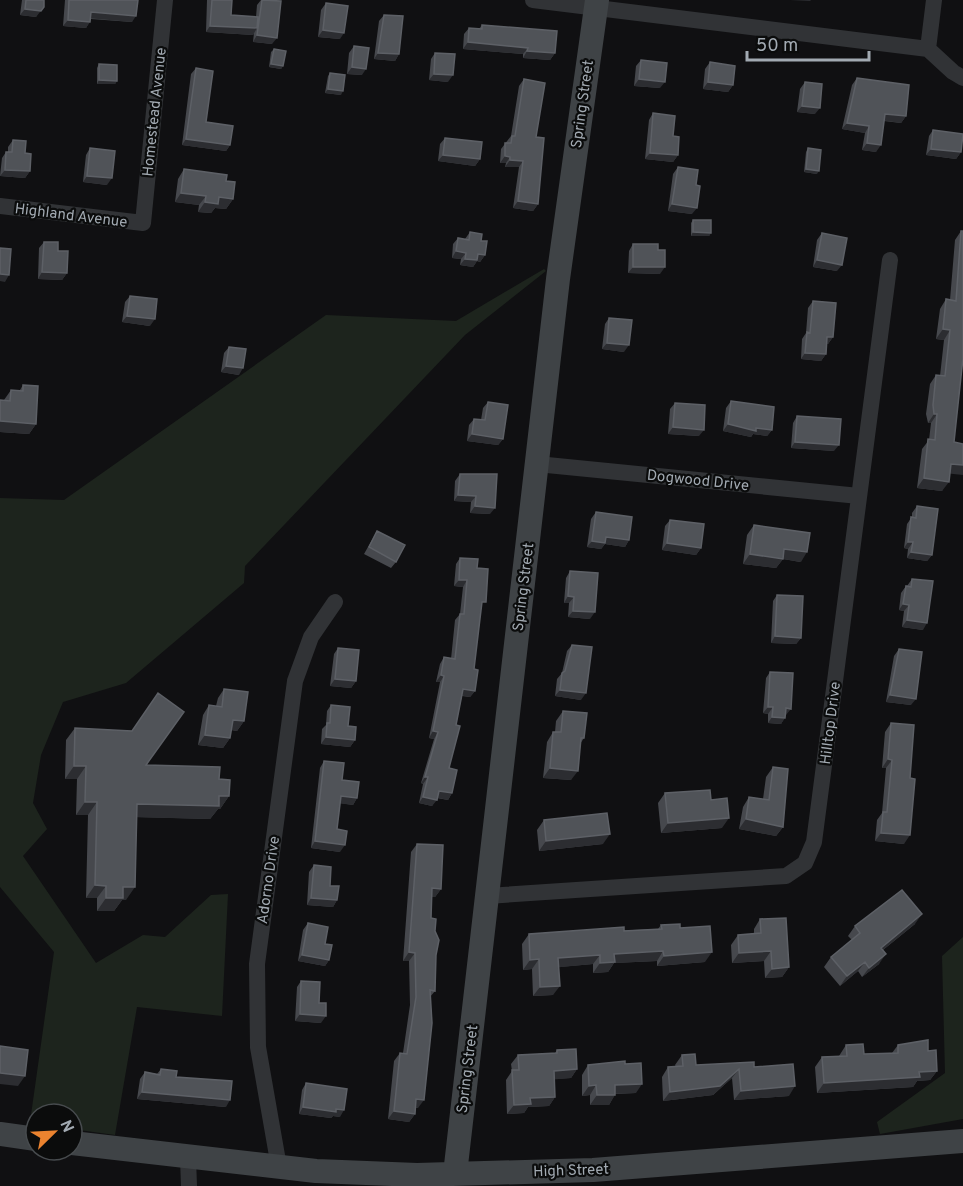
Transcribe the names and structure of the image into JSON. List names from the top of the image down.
{
  "streets": {
    "street": [
      "Spring Street",
      "Homestead Avenue",
      "Highland Avenue",
      "Dogwood Drive",
      "Hilltop Drive",
      "Adorno Drive",
      "High Street"
    ]
  },
  "crossings": [
    ["Spring Street", "Dogwood Drive"],
    ["Spring Street", "Hilltop Drive"],
    ["Spring Street", "High Street"],
    ["Homestead Avenue", "Highland Avenue"],
    ["Dogwood Drive", "Hilltop Drive"],
    ["Adorno Drive", "High Street"]
  ],
  "scale_bar": "50 m",
  "north": "top right"
}
